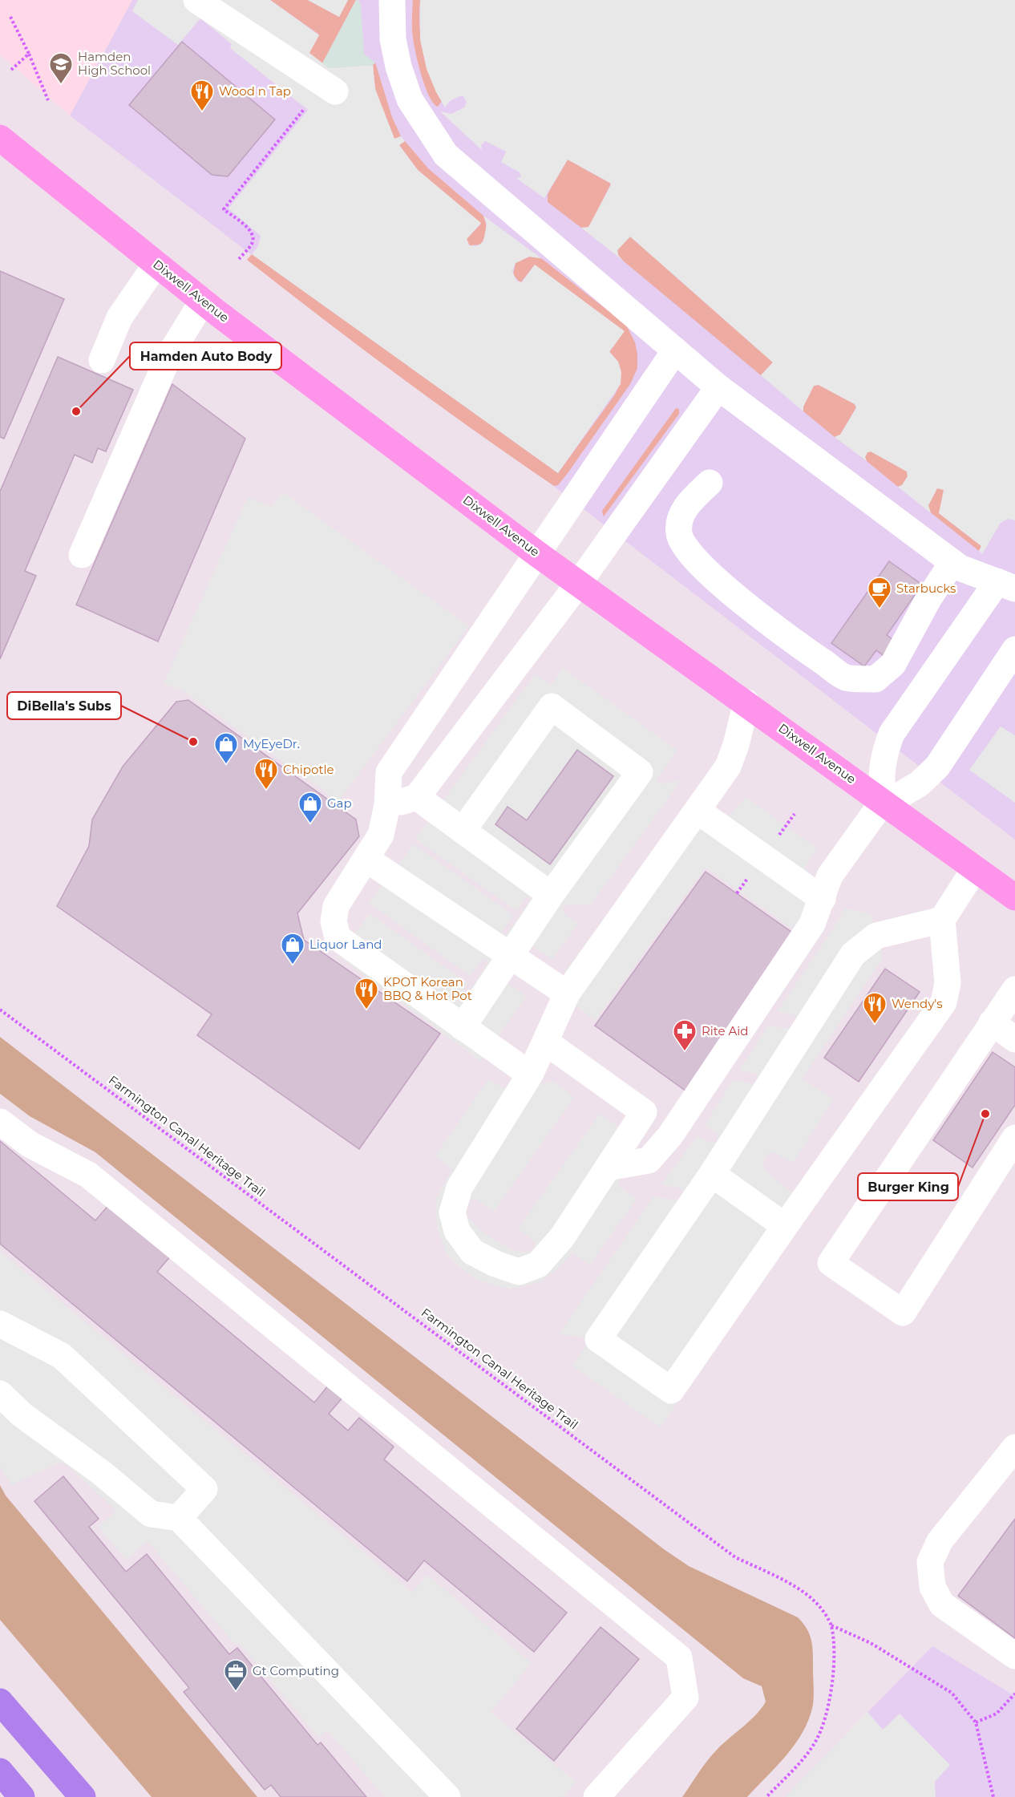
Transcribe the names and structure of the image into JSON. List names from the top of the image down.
{
  "streets": {
    "main road": ["Dixwell Avenue"],
    "path": ["Farmington Canal Heritage Trail"]
  },
  "places": {
    "school or university": ["Hamden High School"],
    "restaurant": [
      "Wood n Tap",
      "Chipotle",
      "KPOT Korean BBQ & Hot Pot",
      "Wendy's"
    ],
    "other": ["Hamden Auto Body", "DiBella's Subs", "Burger King"],
    "cafe": ["Starbucks"],
    "shop": ["MyEyeDr.", "Gap", "Liquor Land"],
    "pharmacy": ["Rite Aid"],
    "office": ["Gt Computing"]
  }
}
